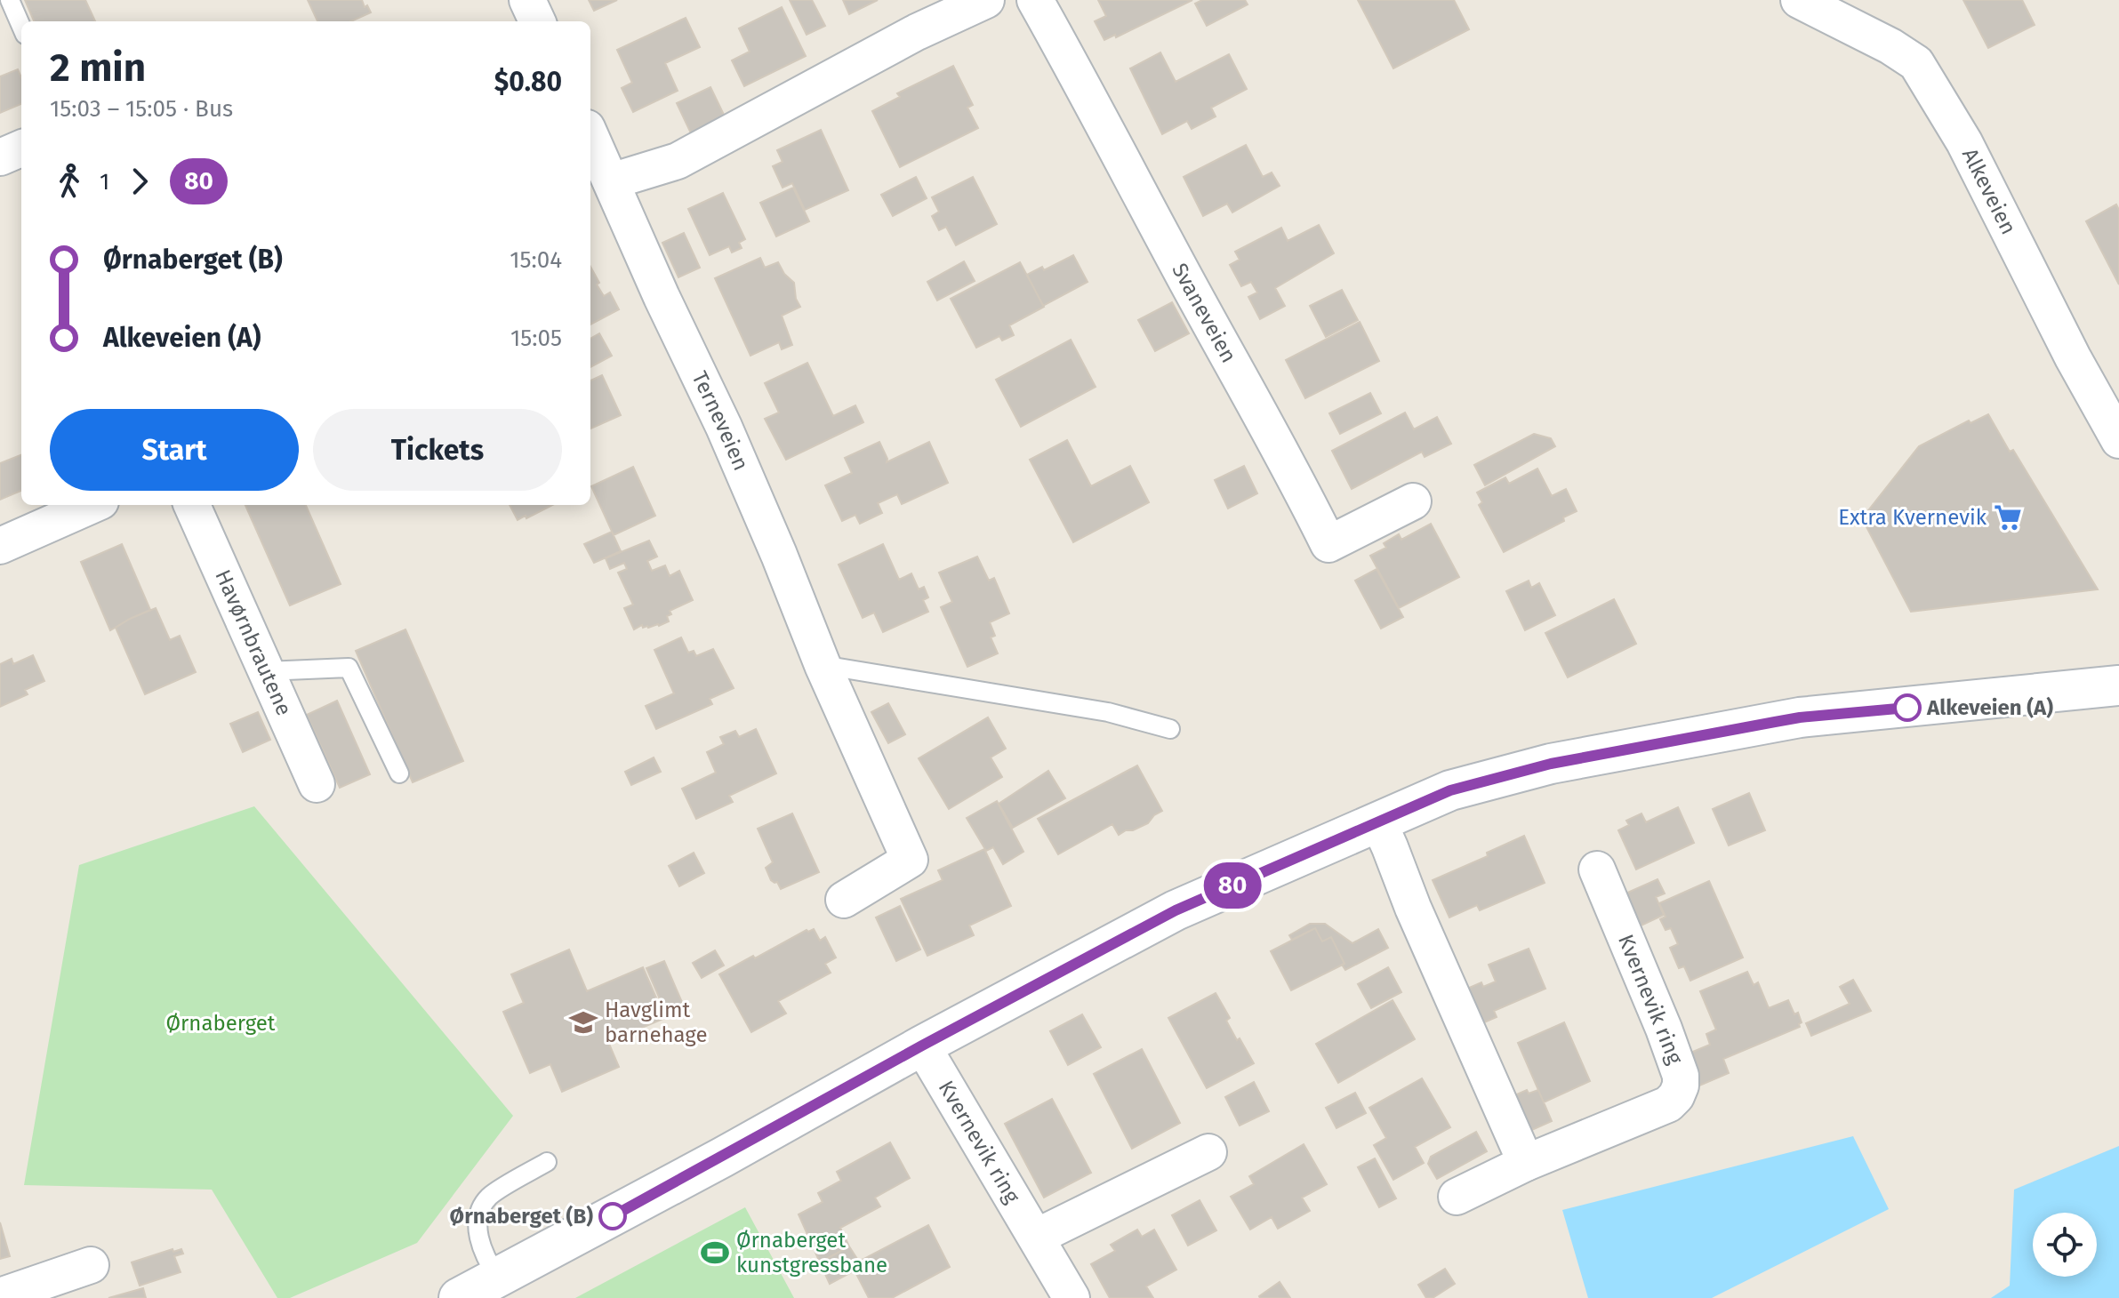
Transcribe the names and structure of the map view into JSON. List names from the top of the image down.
{
  "streets": {
    "street": [
      "Alkeveien",
      "Svaneveien",
      "Terneveien",
      "Havørnbrautene",
      "Kvernevik ring"
    ]
  },
  "parks": ["Ørnaberget"],
  "places": {
    "supermarket": ["Extra Kvernevik"],
    "other": ["Alkeveien (A)", "Ørnaberget (B)"],
    "school or university": ["Havglimt barnehage"],
    "sports": ["Ørnaberget kunstgressbane"]
  },
  "lines": ["bus line 80"],
  "page": {
    "on_map": "80",
    "heading": ["2 min", "15:03 – 15:05 · Bus", "$0.80"],
    "legs": ["1", "80"],
    "list": [
      {
        "name": "Ørnaberget (B)",
        "value": "15:04"
      },
      {
        "name": "Alkeveien (A)",
        "value": "15:05"
      }
    ],
    "buttons": ["Start", "Tickets"]
  }
}
